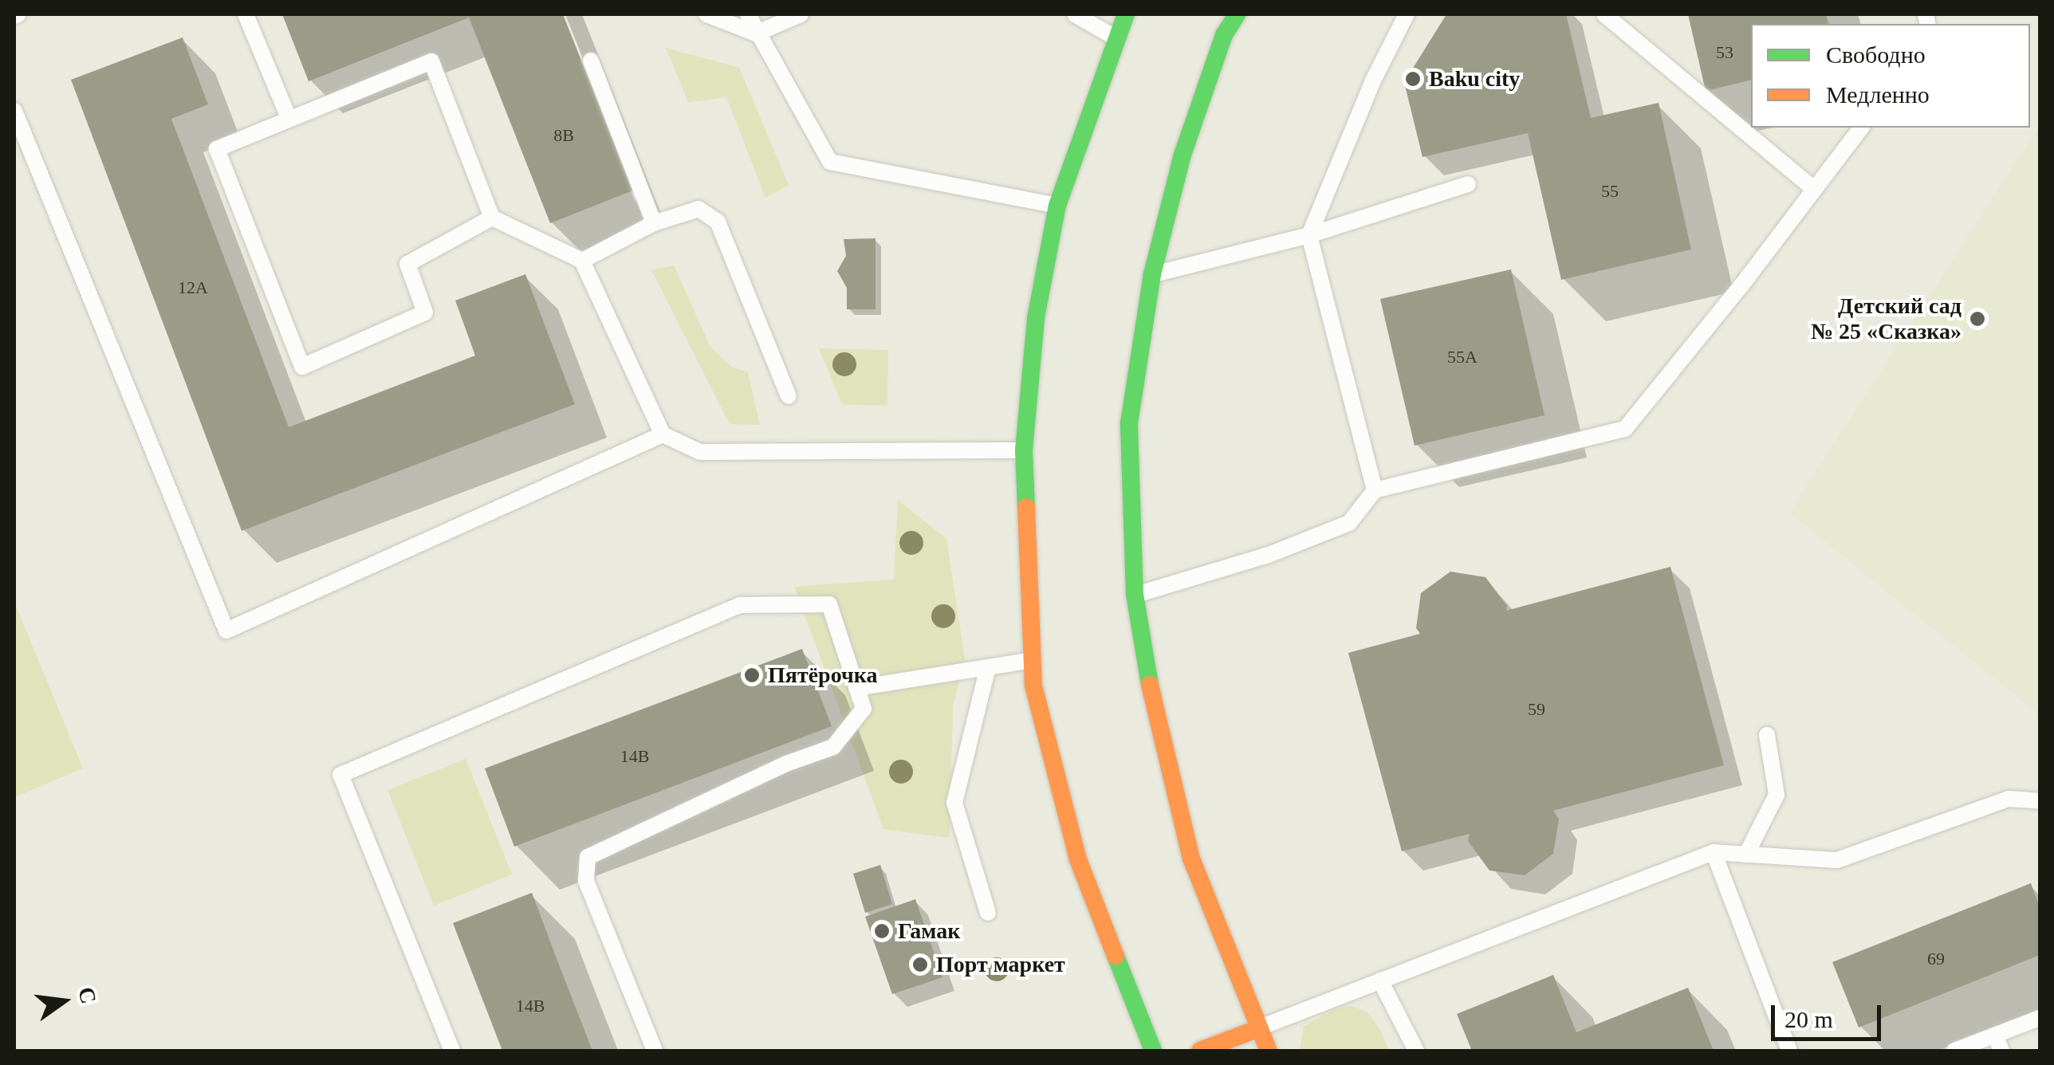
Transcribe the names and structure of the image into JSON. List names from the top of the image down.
{
  "places": [
    "Baku city",
    "Детский сад № 25 «Сказка»",
    "Пятёрочка",
    "Гамак",
    "Порт маркет"
  ],
  "house_numbers": [
    "53",
    "8В",
    "55",
    "12А",
    "55А",
    "59",
    "14В",
    "69",
    "14В"
  ],
  "legend": ["Свободно", "Медленно"],
  "scale_bar": "20 m",
  "north": "right"
}
